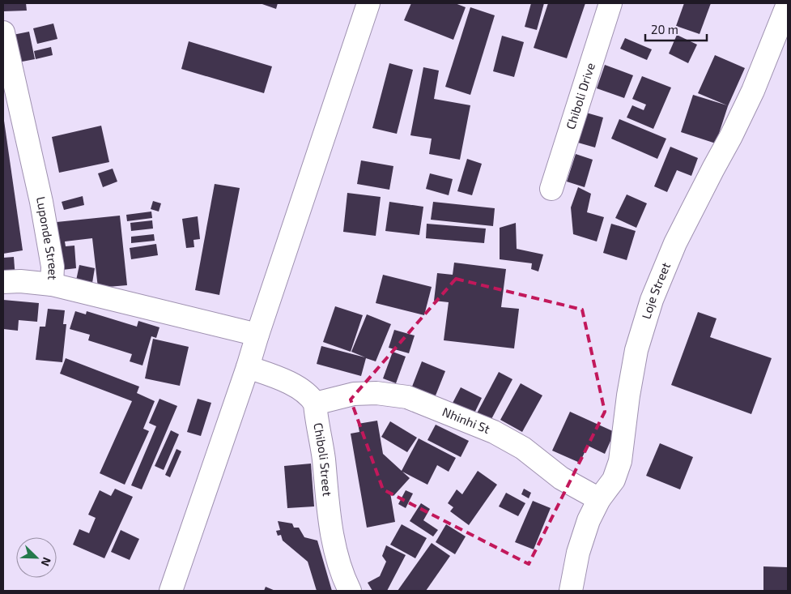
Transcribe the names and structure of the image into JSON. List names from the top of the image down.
{
  "streets": {
    "main road": [
      "Chiboli Drive",
      "Luponde Street",
      "Loje Street",
      "Nhinhi St",
      "Chiboli Street"
    ]
  },
  "crossings": [
    ["Loje Street", "Nhinhi St"],
    ["Nhinhi St", "Chiboli Street"]
  ],
  "scale_bar": "20 m",
  "north": "bottom right"
}
